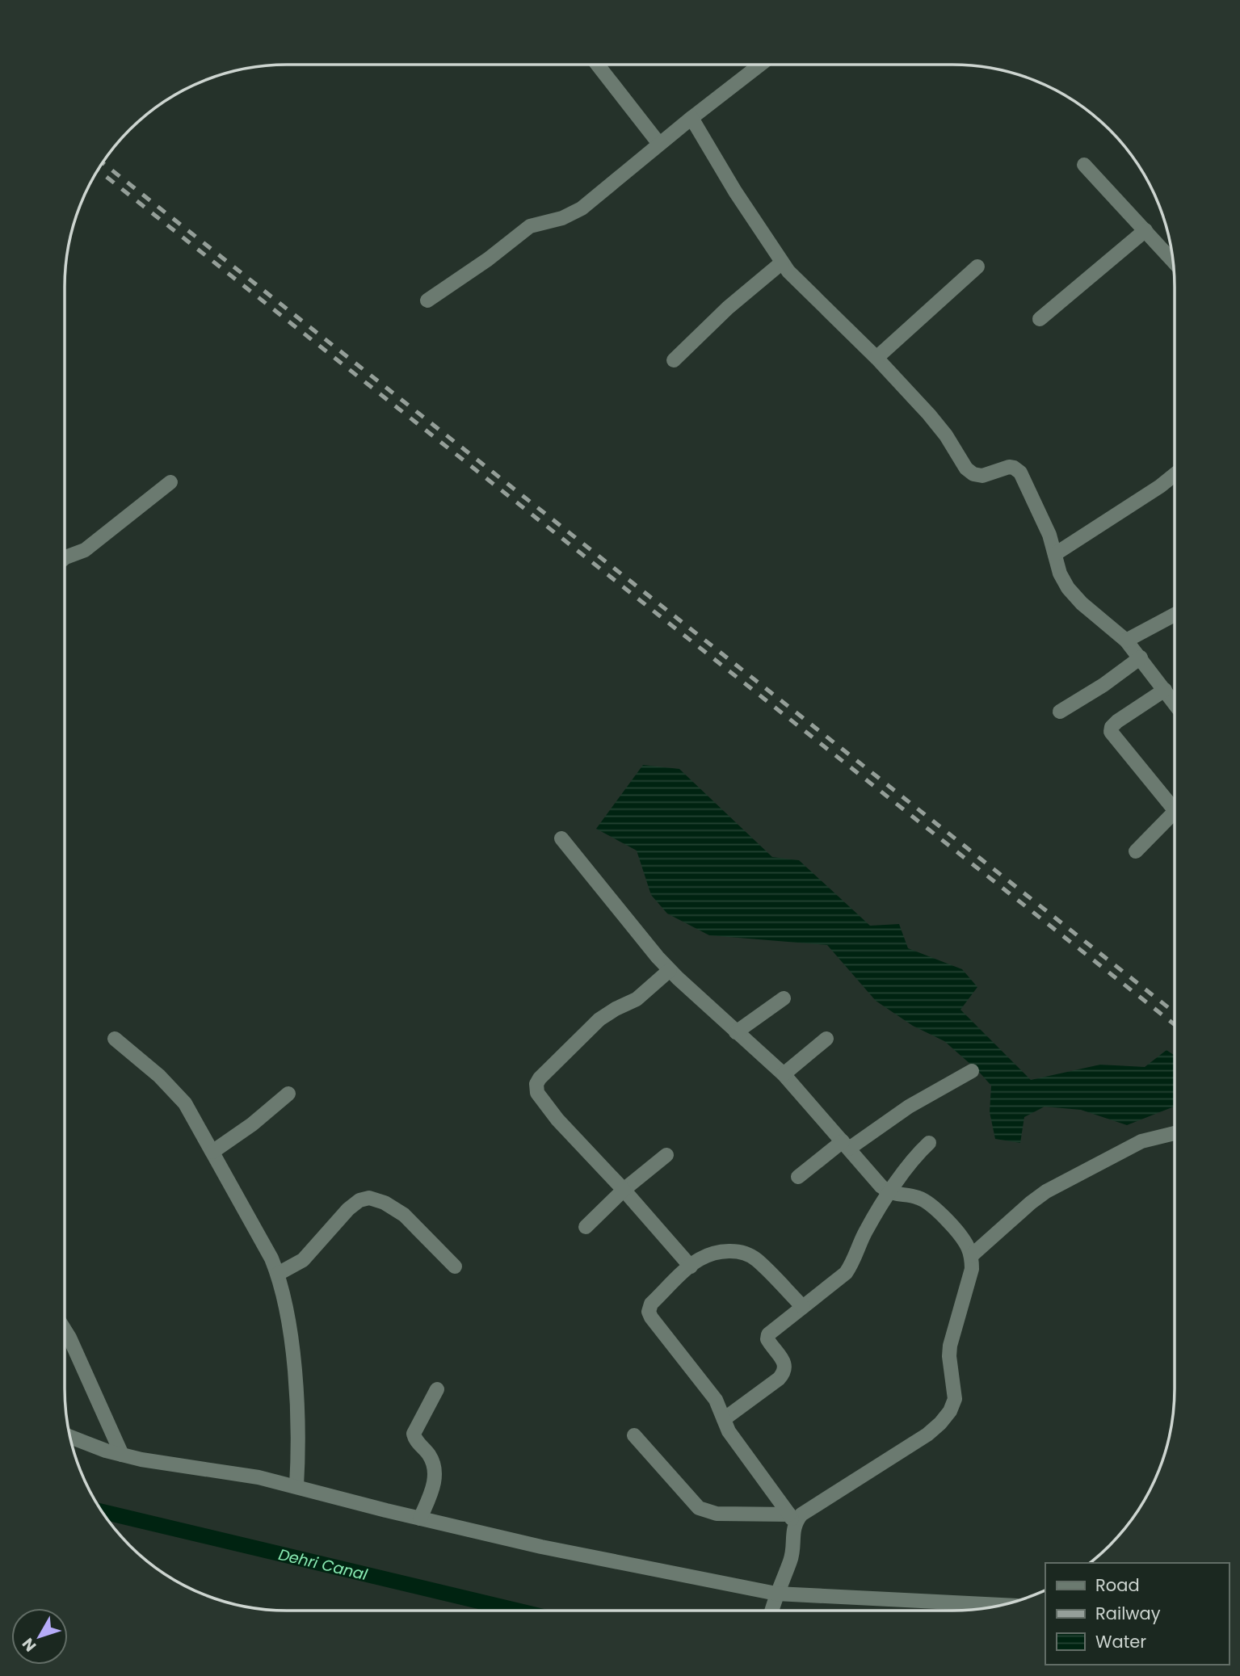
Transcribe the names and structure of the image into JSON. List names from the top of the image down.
{
  "water": ["Dehri Canal"],
  "legend": ["Road", "Railway", "Water"],
  "north": "bottom left"
}
